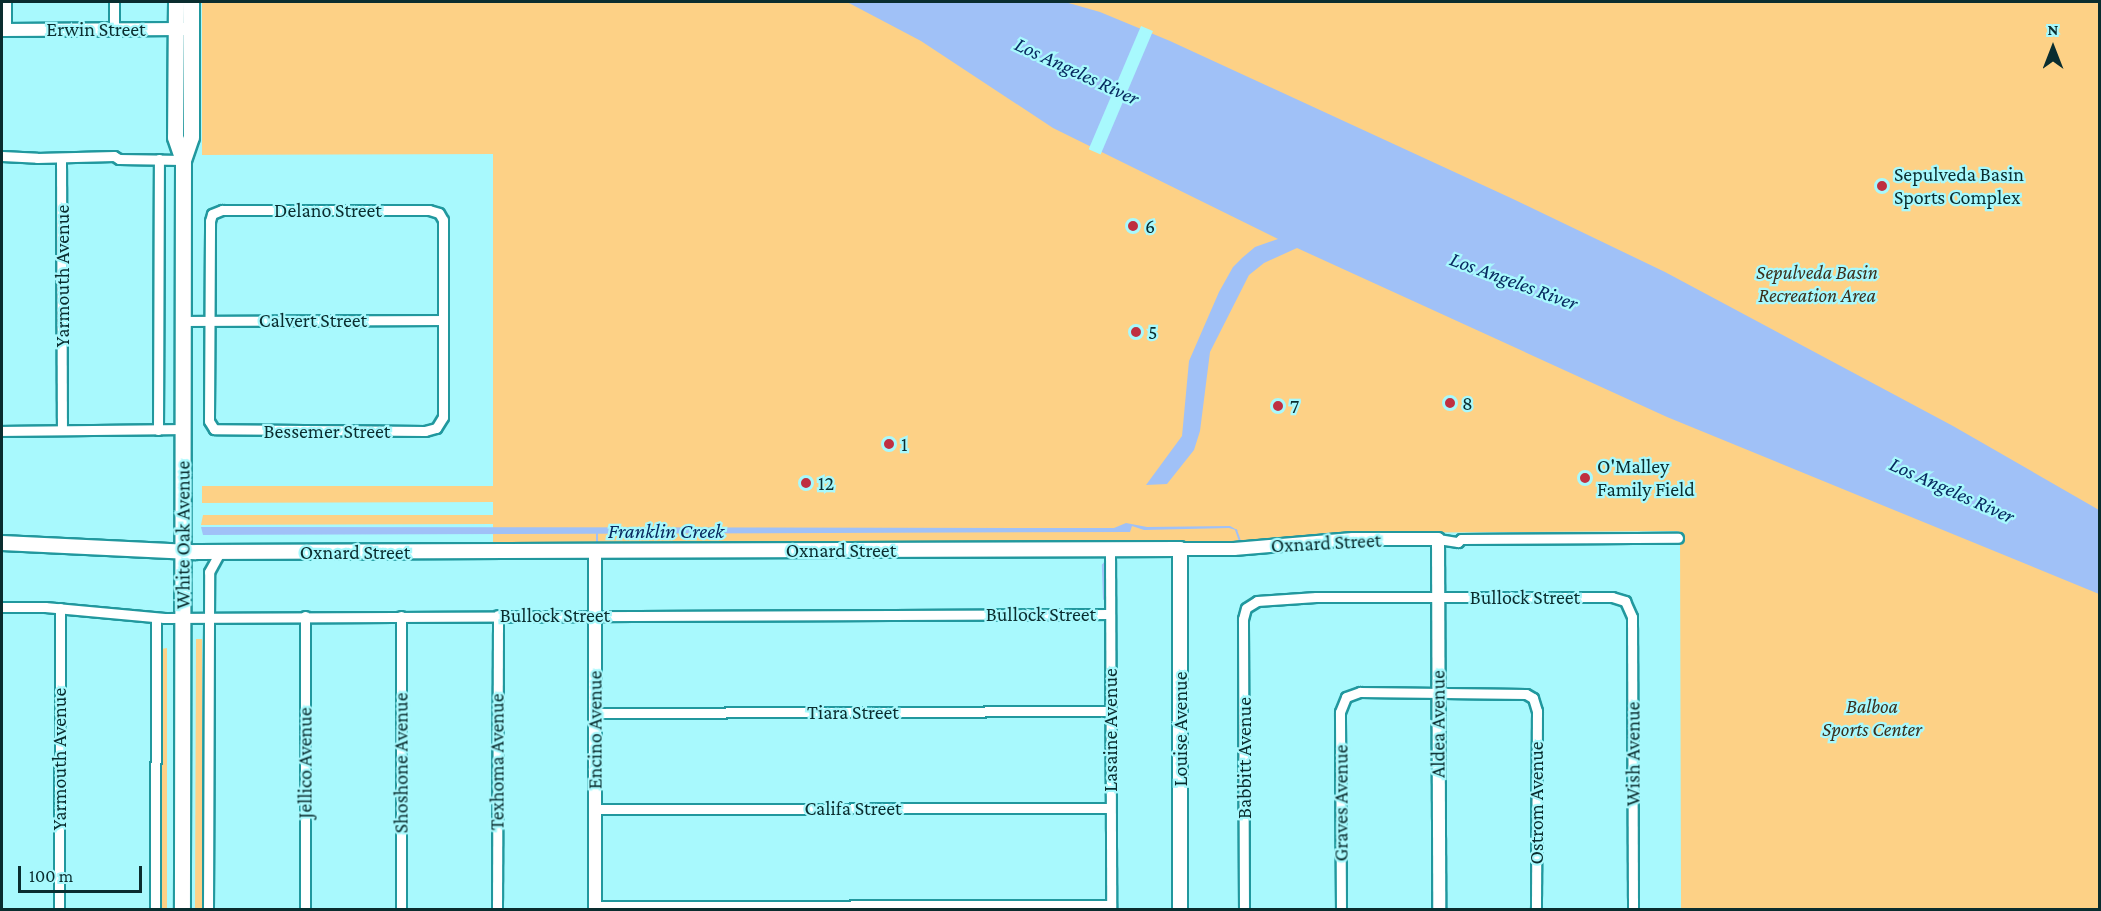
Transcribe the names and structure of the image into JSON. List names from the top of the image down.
{
  "streets": {
    "main road": ["White Oak Avenue", "Oxnard Street", "Louise Avenue"],
    "street": [
      "Erwin Street",
      "Delano Street",
      "Yarmouth Avenue",
      "Calvert Street",
      "Bessemer Street",
      "Bullock Street",
      "Tiara Street",
      "Aldea Avenue",
      "Encino Avenue",
      "Lasaine Avenue",
      "Wish Avenue",
      "Babbitt Avenue",
      "Texhoma Avenue",
      "Jellico Avenue",
      "Shoshone Avenue",
      "Graves Avenue",
      "Ostrom Avenue",
      "Califa Street"
    ]
  },
  "crossings": [
    ["Erwin Street", "White Oak Avenue"],
    ["Delano Street", "Calvert Street"],
    ["Delano Street", "Bessemer Street"],
    ["Yarmouth Avenue", "Bullock Street"],
    ["Calvert Street", "Bessemer Street"],
    ["Calvert Street", "White Oak Avenue"],
    ["White Oak Avenue", "Oxnard Street"],
    ["White Oak Avenue", "Bullock Street"],
    ["Oxnard Street", "Aldea Avenue"],
    ["Oxnard Street", "Louise Avenue"],
    ["Oxnard Street", "Encino Avenue"],
    ["Oxnard Street", "Lasaine Avenue"],
    ["Bullock Street", "Aldea Avenue"],
    ["Bullock Street", "Encino Avenue"],
    ["Bullock Street", "Lasaine Avenue"],
    ["Bullock Street", "Wish Avenue"],
    ["Bullock Street", "Babbitt Avenue"],
    ["Bullock Street", "Texhoma Avenue"],
    ["Bullock Street", "Jellico Avenue"],
    ["Bullock Street", "Shoshone Avenue"],
    ["Tiara Street", "Encino Avenue"],
    ["Tiara Street", "Lasaine Avenue"],
    ["Aldea Avenue", "Graves Avenue"],
    ["Aldea Avenue", "Ostrom Avenue"],
    ["Encino Avenue", "Califa Street"],
    ["Lasaine Avenue", "Califa Street"],
    ["Graves Avenue", "Ostrom Avenue"]
  ],
  "water": ["Los Angeles River", "Franklin Creek"],
  "parks": ["Sepulveda Basin Recreation Area", "Balboa Sports Center"],
  "places": [
    "Sepulveda Basin Sports Complex",
    "6",
    "5",
    "8",
    "7",
    "1",
    "O'Malley Family Field",
    "12"
  ],
  "scale_bar": "100 m",
  "north": "top"
}
